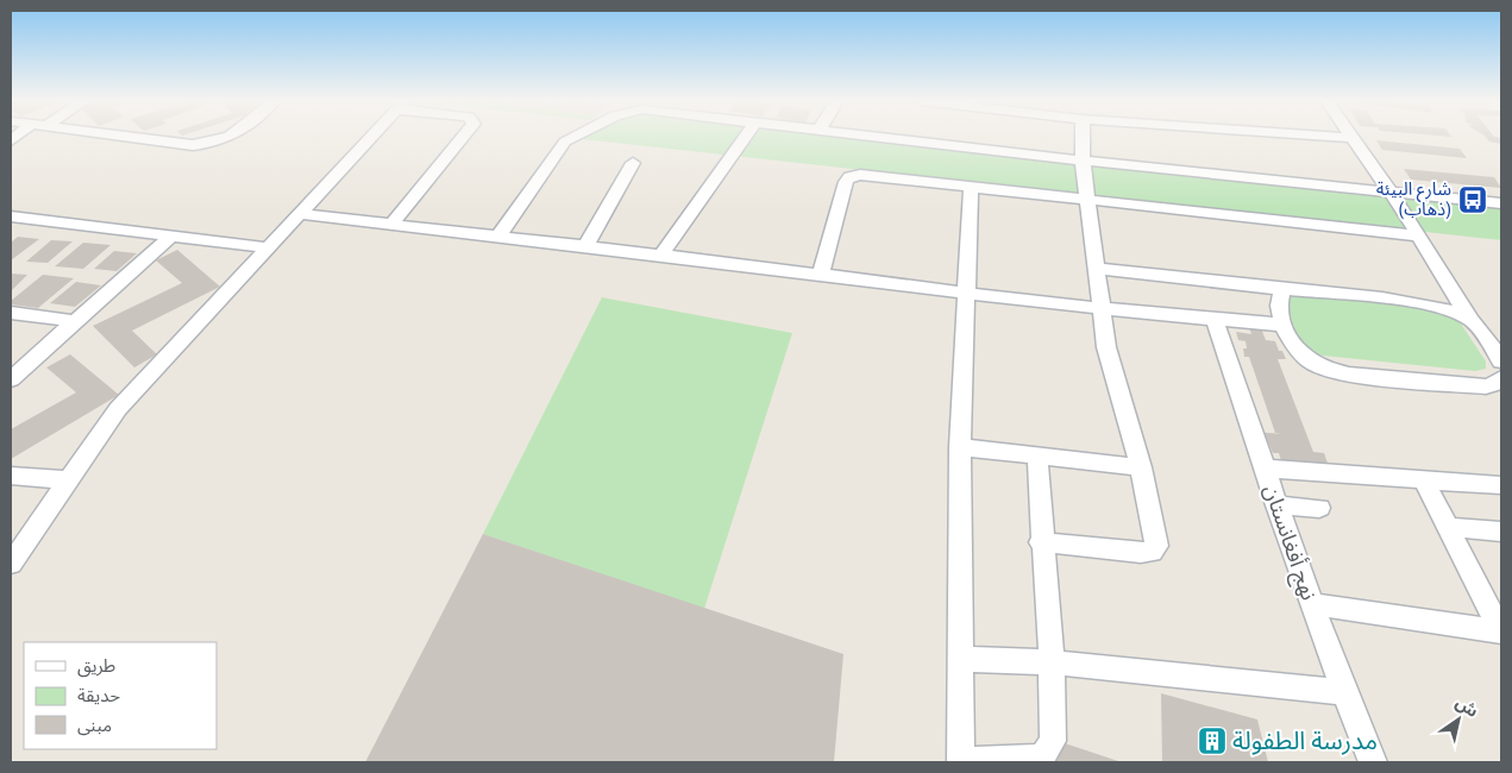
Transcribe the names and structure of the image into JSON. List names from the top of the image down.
{
  "streets": {
    "street": ["نهج أفغانستان"]
  },
  "places": {
    "bus stop": ["شارع البيئة (ذهاب)"],
    "building": ["مدرسة الطفولة"]
  },
  "legend": ["طريق", "حديقة", "مبنى"],
  "north": "top right"
}
